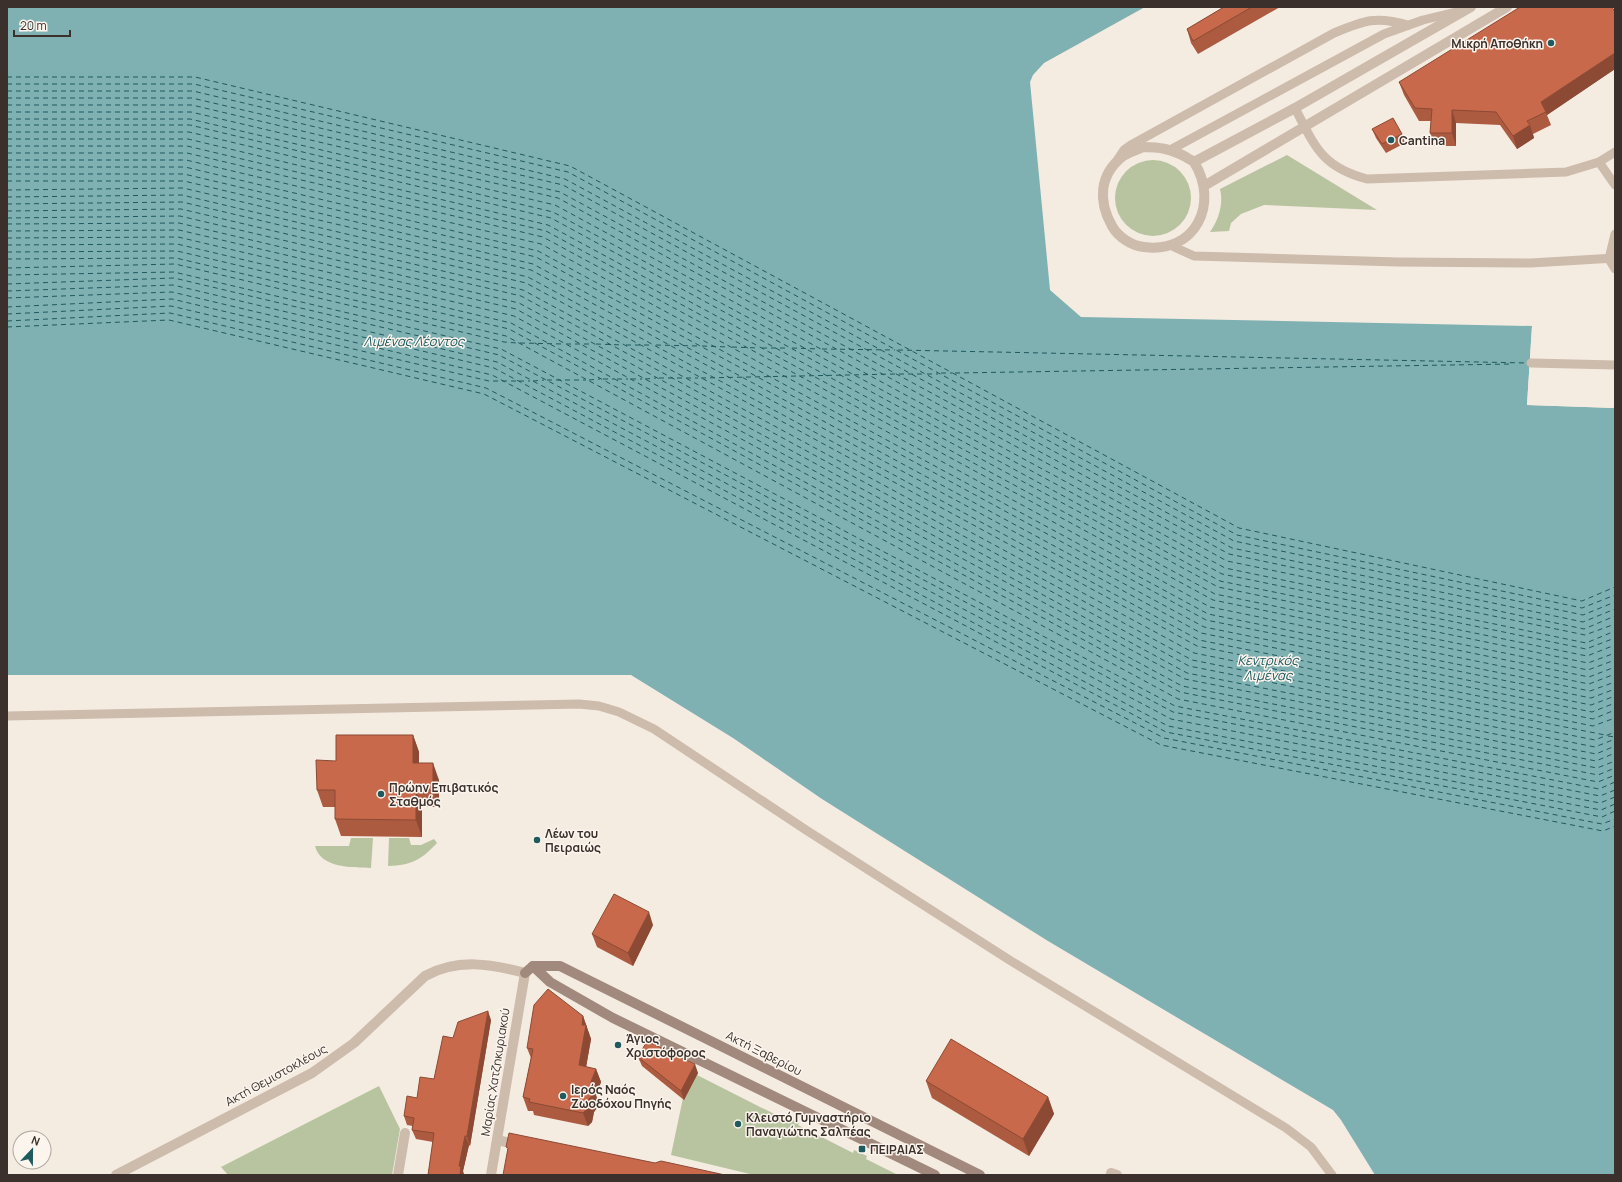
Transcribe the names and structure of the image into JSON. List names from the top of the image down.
{
  "streets": {
    "main road": ["Ακτή Ξαβερίου"],
    "street": ["Μαρίας Χατζηκυριακού", "Ακτή Θεμιστοκλέους"]
  },
  "crossings": [
    ["Μαρίας Χατζηκυριακού", "Ακτή Θεμιστοκλέους"]
  ],
  "water": ["Λιμένας Λέοντος", "Κεντρικός Λιμένας"],
  "places": {
    "other": [
      "Μικρή Αποθήκη",
      "Cantina",
      "Πρώην Επιβατικός Σταθμός",
      "Λέων του Πειραιώς",
      "Άγιος Χριστόφορος",
      "Ιερός Ναός Ζωοδόχου Πηγής",
      "Κλειστό Γυμναστήριο Παναγιώτης Σαλπέας"
    ],
    "transit": ["ΠΕΙΡΑΙΑΣ"]
  },
  "scale_bar": "20 m",
  "north": "top"
}
